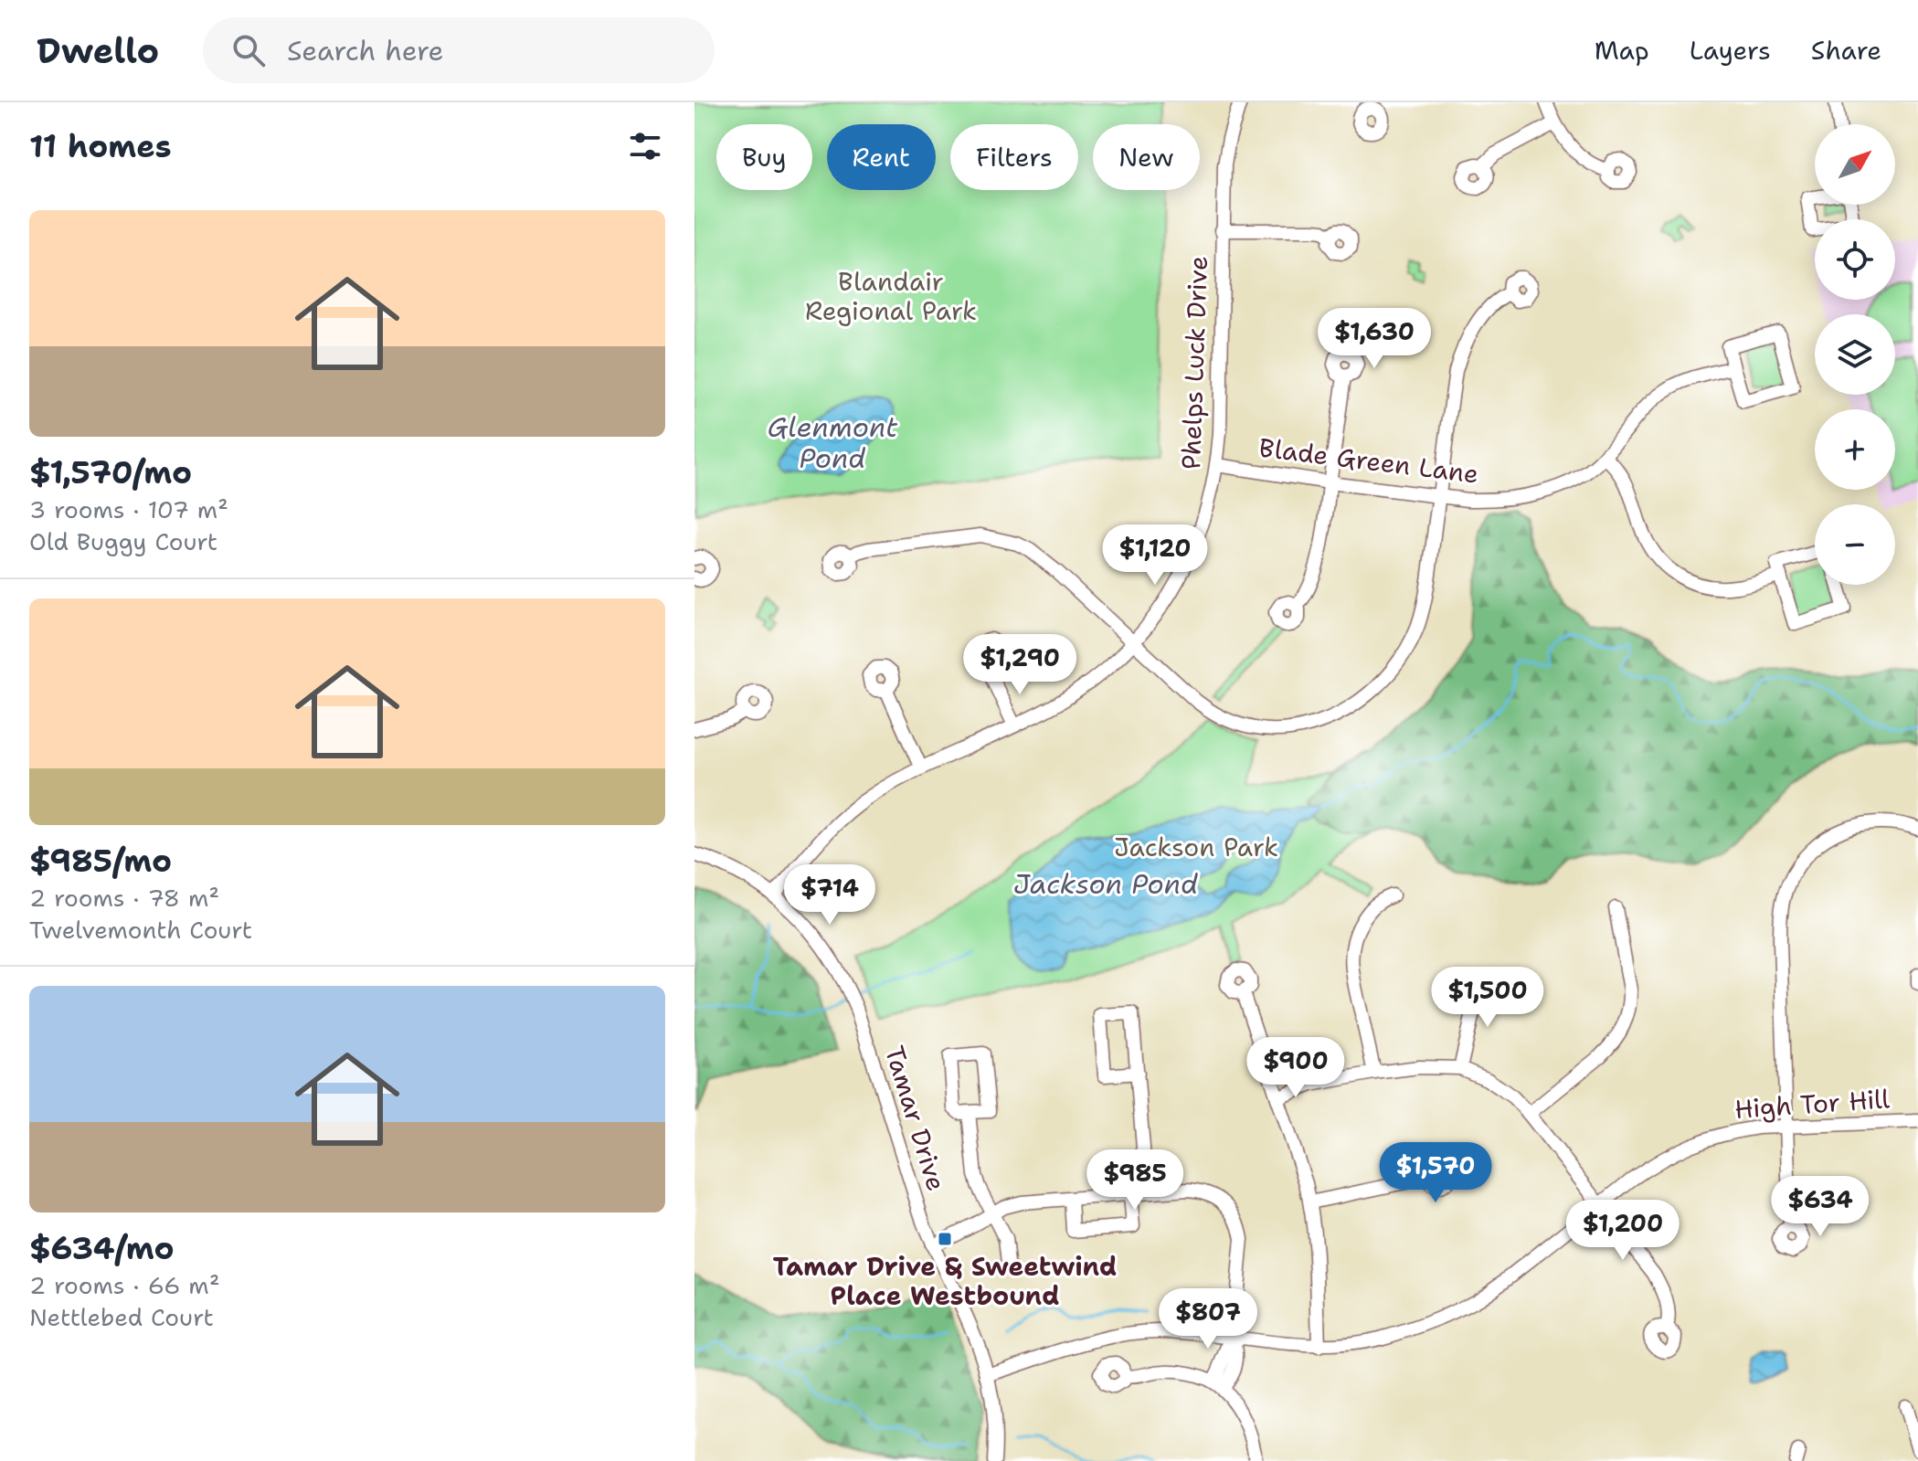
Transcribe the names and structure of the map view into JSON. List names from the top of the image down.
{
  "streets": {
    "street": [
      "Phelps Luck Drive",
      "Blade Green Lane",
      "High Tor Hill",
      "Tamar Drive"
    ]
  },
  "crossings": [
    ["Phelps Luck Drive", "Blade Green Lane"],
    ["Phelps Luck Drive", "Tamar Drive"],
    ["High Tor Hill", "Tamar Drive"]
  ],
  "water": ["Glenmont Pond", "Jackson Pond"],
  "parks": ["Blandair Regional Park", "Jackson Park"],
  "places": {
    "transit": ["Tamar Drive & Sweetwind Place Westbound"]
  },
  "north": "top right",
  "page": {
    "header": "Dwello",
    "search": "Search here",
    "nav": ["Map", "Layers", "Share"],
    "heading": "11 homes",
    "map_buttons": ["+", "−"],
    "chip": [
      "Buy",
      "Rent",
      "Filters",
      "New"
    ],
    "list": [
      {
        "name": "$1,570/mo",
        "note": "3 rooms · 107 m² · Old Buggy Court"
      },
      {
        "name": "$985/mo",
        "note": "2 rooms · 78 m² · Twelvemonth Court"
      },
      {
        "name": "$634/mo",
        "note": "2 rooms · 66 m² · Nettlebed Court"
      }
    ],
    "price": [
      "$1,630",
      "$1,120",
      "$1,290",
      "$714",
      "$1,500",
      "$900",
      "$1,570",
      "$985",
      "$634",
      "$1,200",
      "$807"
    ]
  }
}
